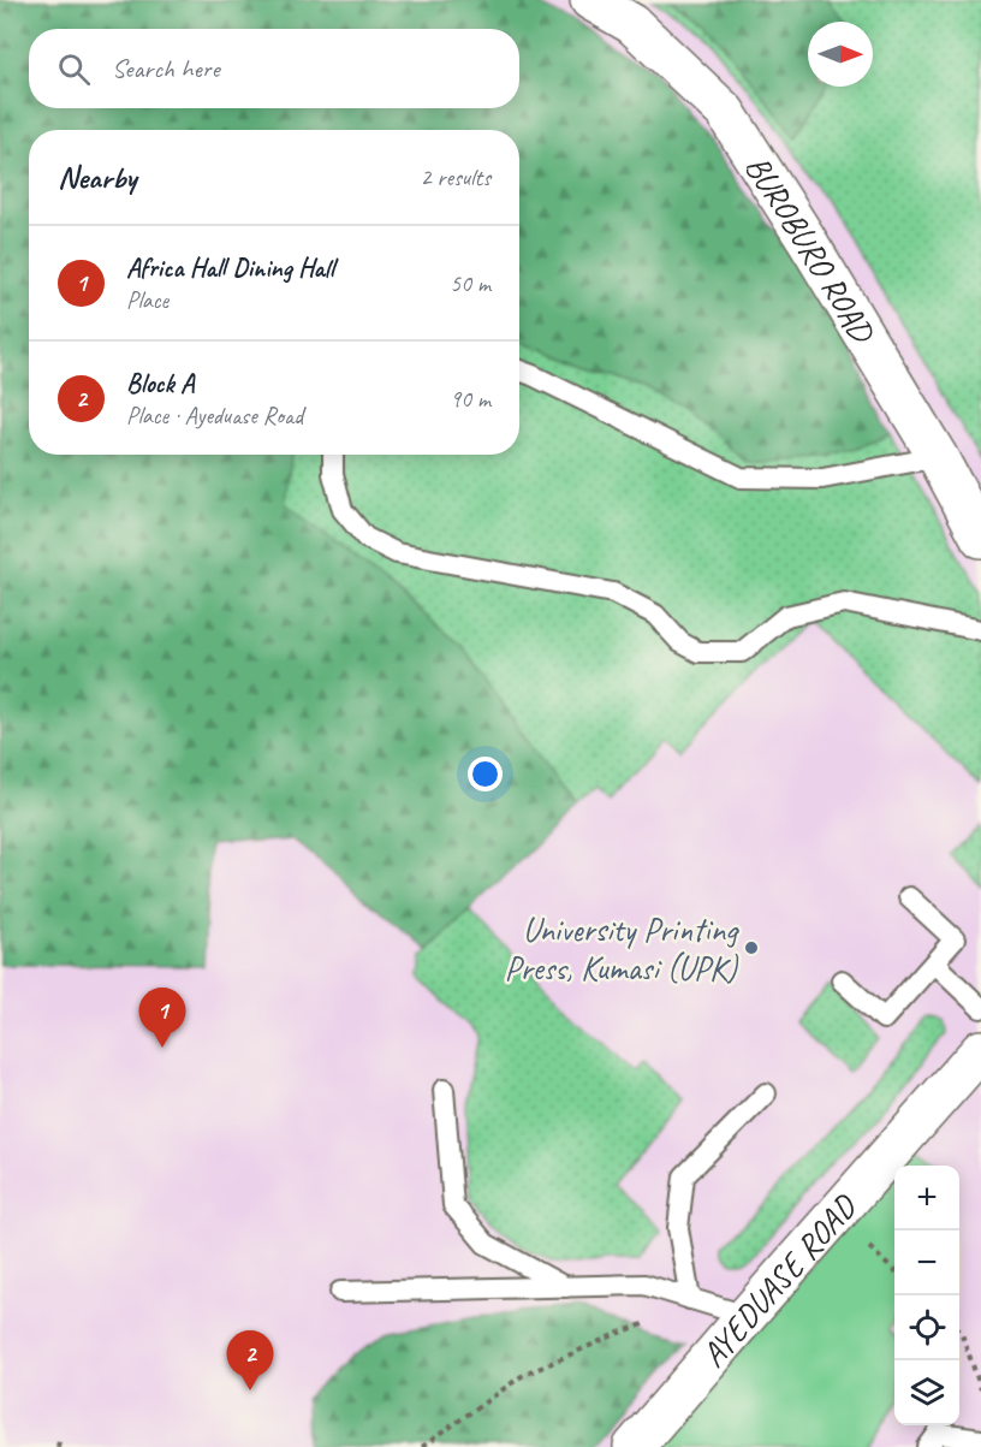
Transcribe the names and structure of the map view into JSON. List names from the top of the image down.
{
  "streets": {
    "street": ["BUROBURO ROAD", "AYEDUASE ROAD"]
  },
  "places": ["University Printing Press, Kumasi (UPK)"],
  "north": "right",
  "page": {
    "search": "Search here",
    "heading": ["Nearby", "2 results"],
    "list": [
      {
        "mark": "1",
        "name": "Africa Hall Dining Hall",
        "note": "Place",
        "value": "50 m"
      },
      {
        "mark": "2",
        "name": "Block A",
        "note": "Place · Ayeduase Road",
        "value": "90 m"
      }
    ],
    "pins": ["1", "2"],
    "map_buttons": ["+", "−"]
  }
}
